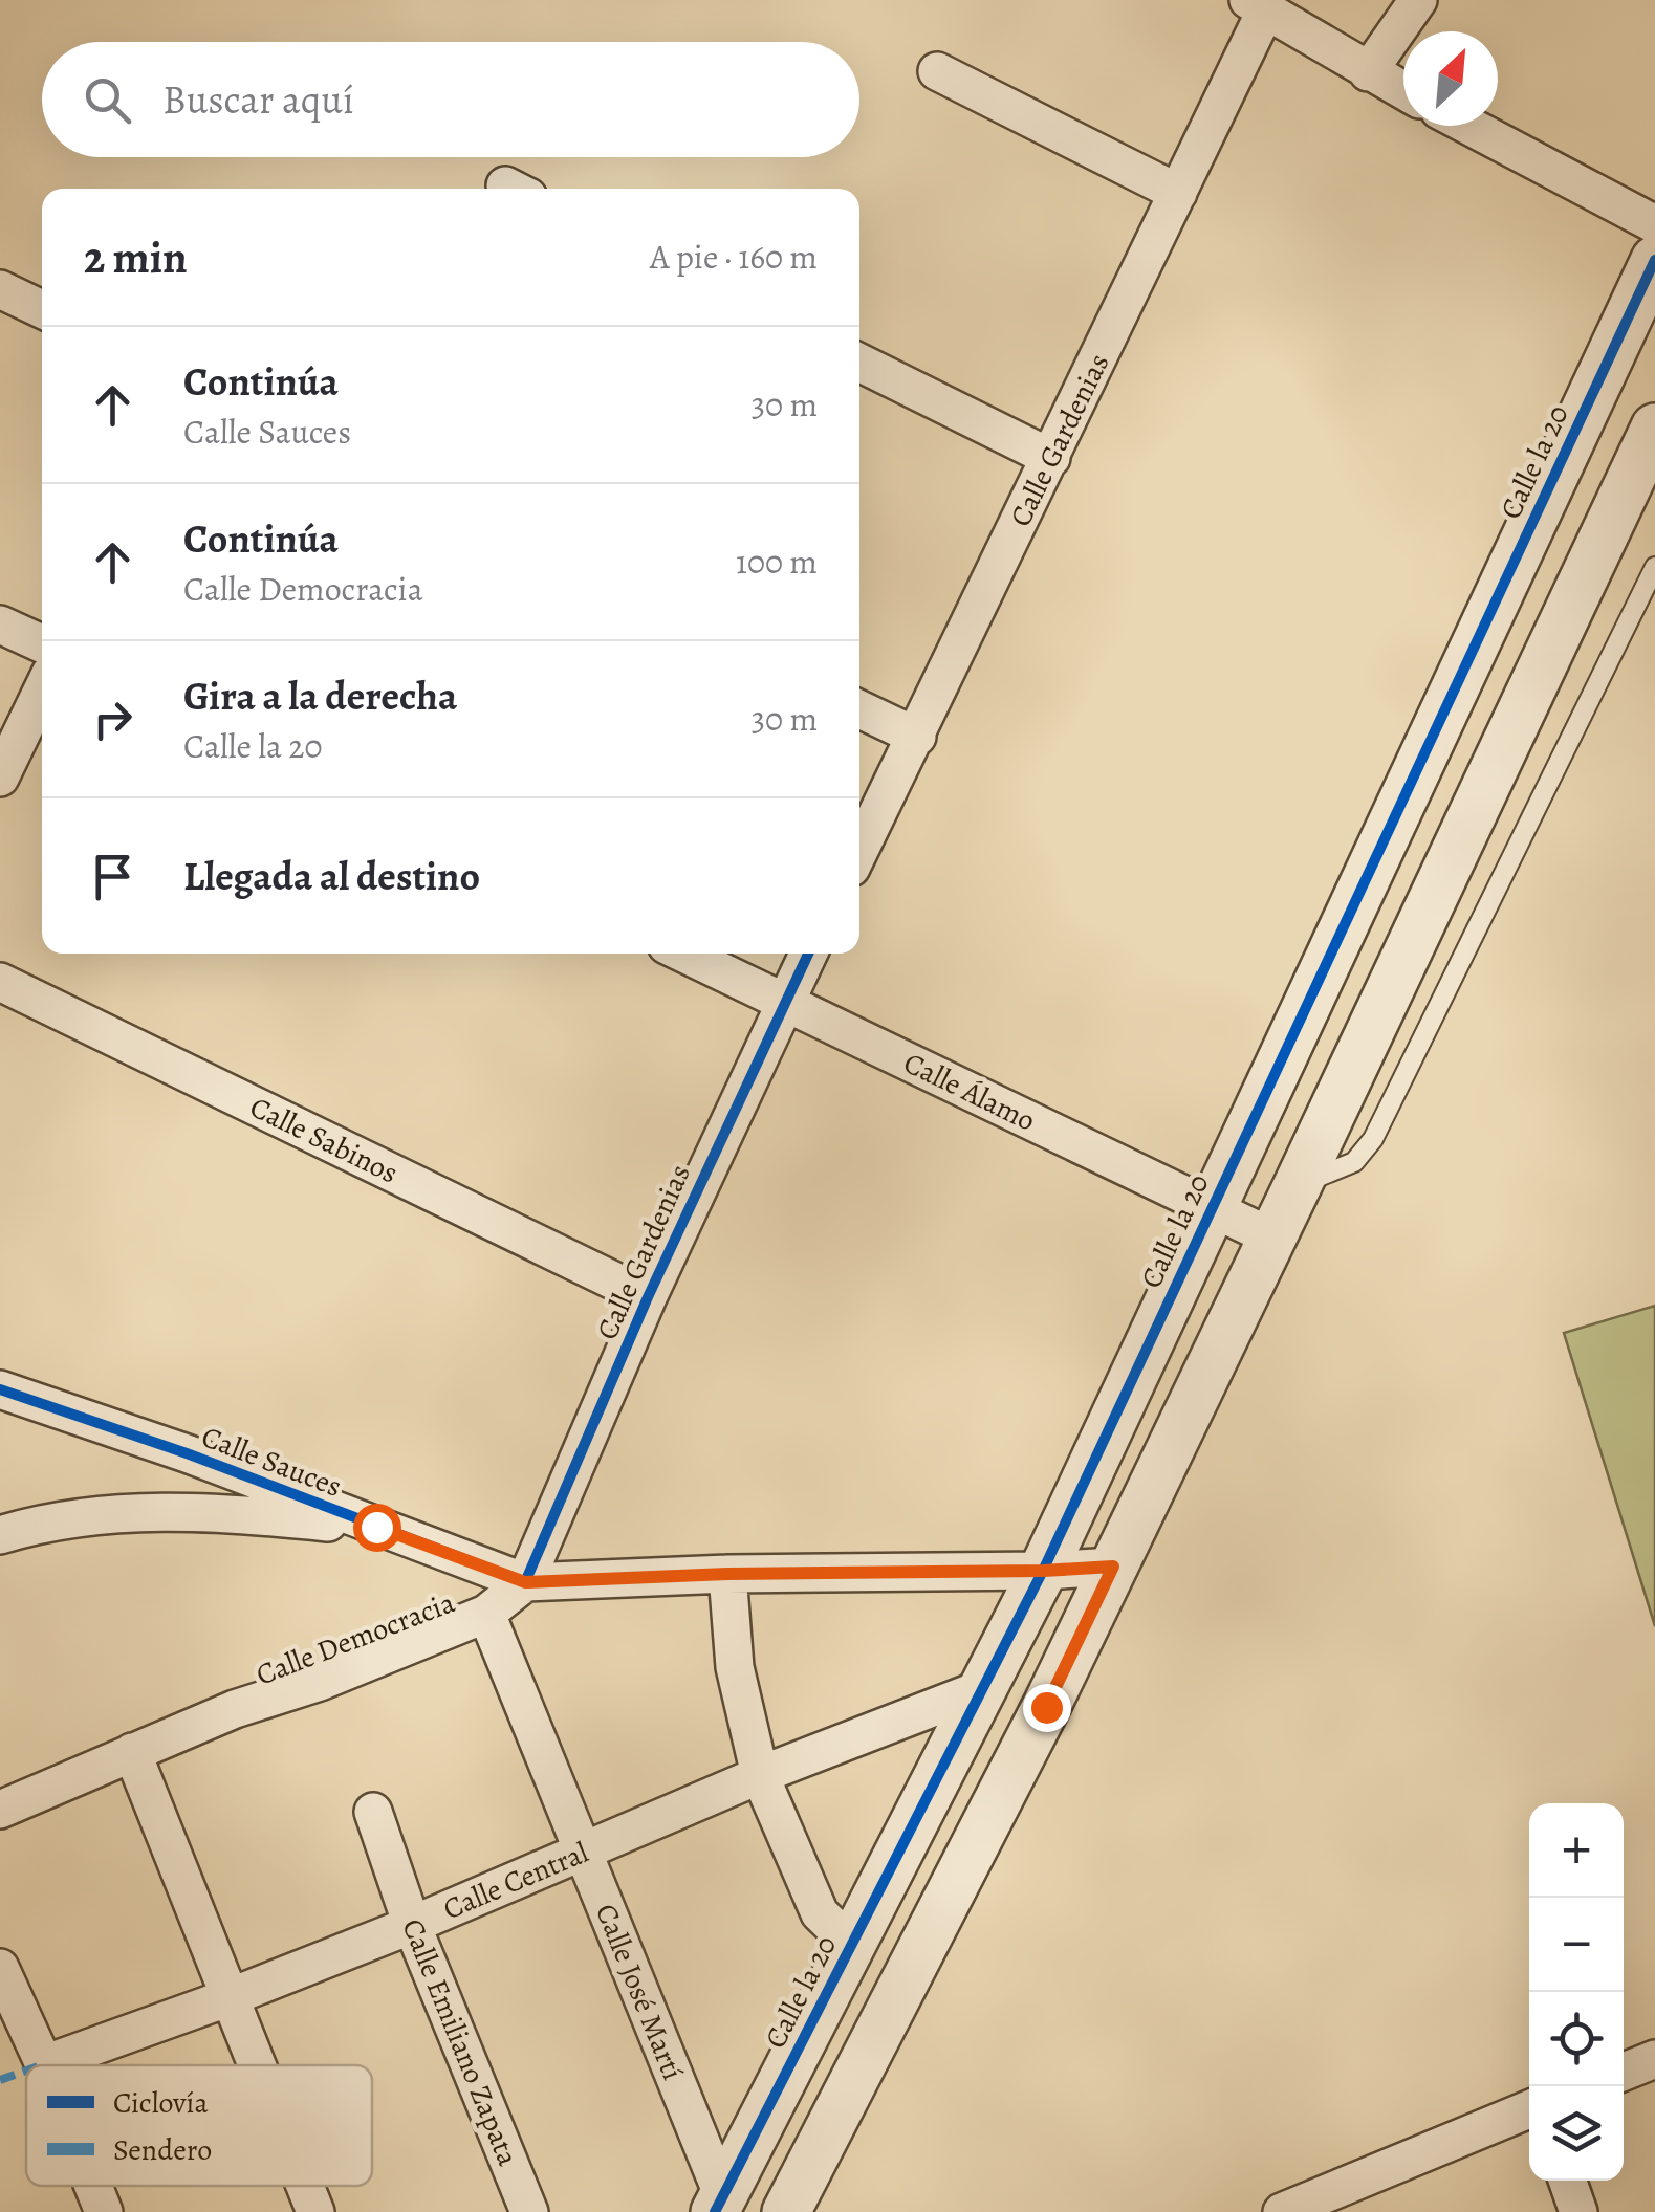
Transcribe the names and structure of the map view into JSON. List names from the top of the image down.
{
  "streets": {
    "street": [
      "Calle Gardenias",
      "Calle la 20",
      "Calle Álamo",
      "Calle Sabinos",
      "Calle Sauces",
      "Calle Democracia",
      "Calle Central",
      "Calle José Martí",
      "Calle Emiliano Zapata"
    ]
  },
  "crossings": [
    ["Calle Gardenias", "Calle Álamo"],
    ["Calle Gardenias", "Calle Sabinos"],
    ["Calle Gardenias", "Calle Sauces"],
    ["Calle Gardenias", "Calle Democracia"],
    ["Calle la 20", "Calle Álamo"],
    ["Calle la 20", "Calle Central"],
    ["Calle la 20", "Calle José Martí"],
    ["Calle Sauces", "Calle Democracia"],
    ["Calle Democracia", "Calle José Martí"],
    ["Calle Central", "Calle José Martí"],
    ["Calle Central", "Calle Emiliano Zapata"]
  ],
  "legend": ["Ciclovía", "Sendero"],
  "north": "top right",
  "page": {
    "search": "Buscar aquí",
    "heading": ["2 min", "A pie · 160 m"],
    "list": [
      ["Continúa", "Calle Sauces", "30 m"],
      ["Continúa", "Calle Democracia", "100 m"],
      ["Gira a la derecha", "Calle la 20", "30 m"],
      "Llegada al destino"
    ],
    "map_buttons": ["+", "−"]
  }
}
